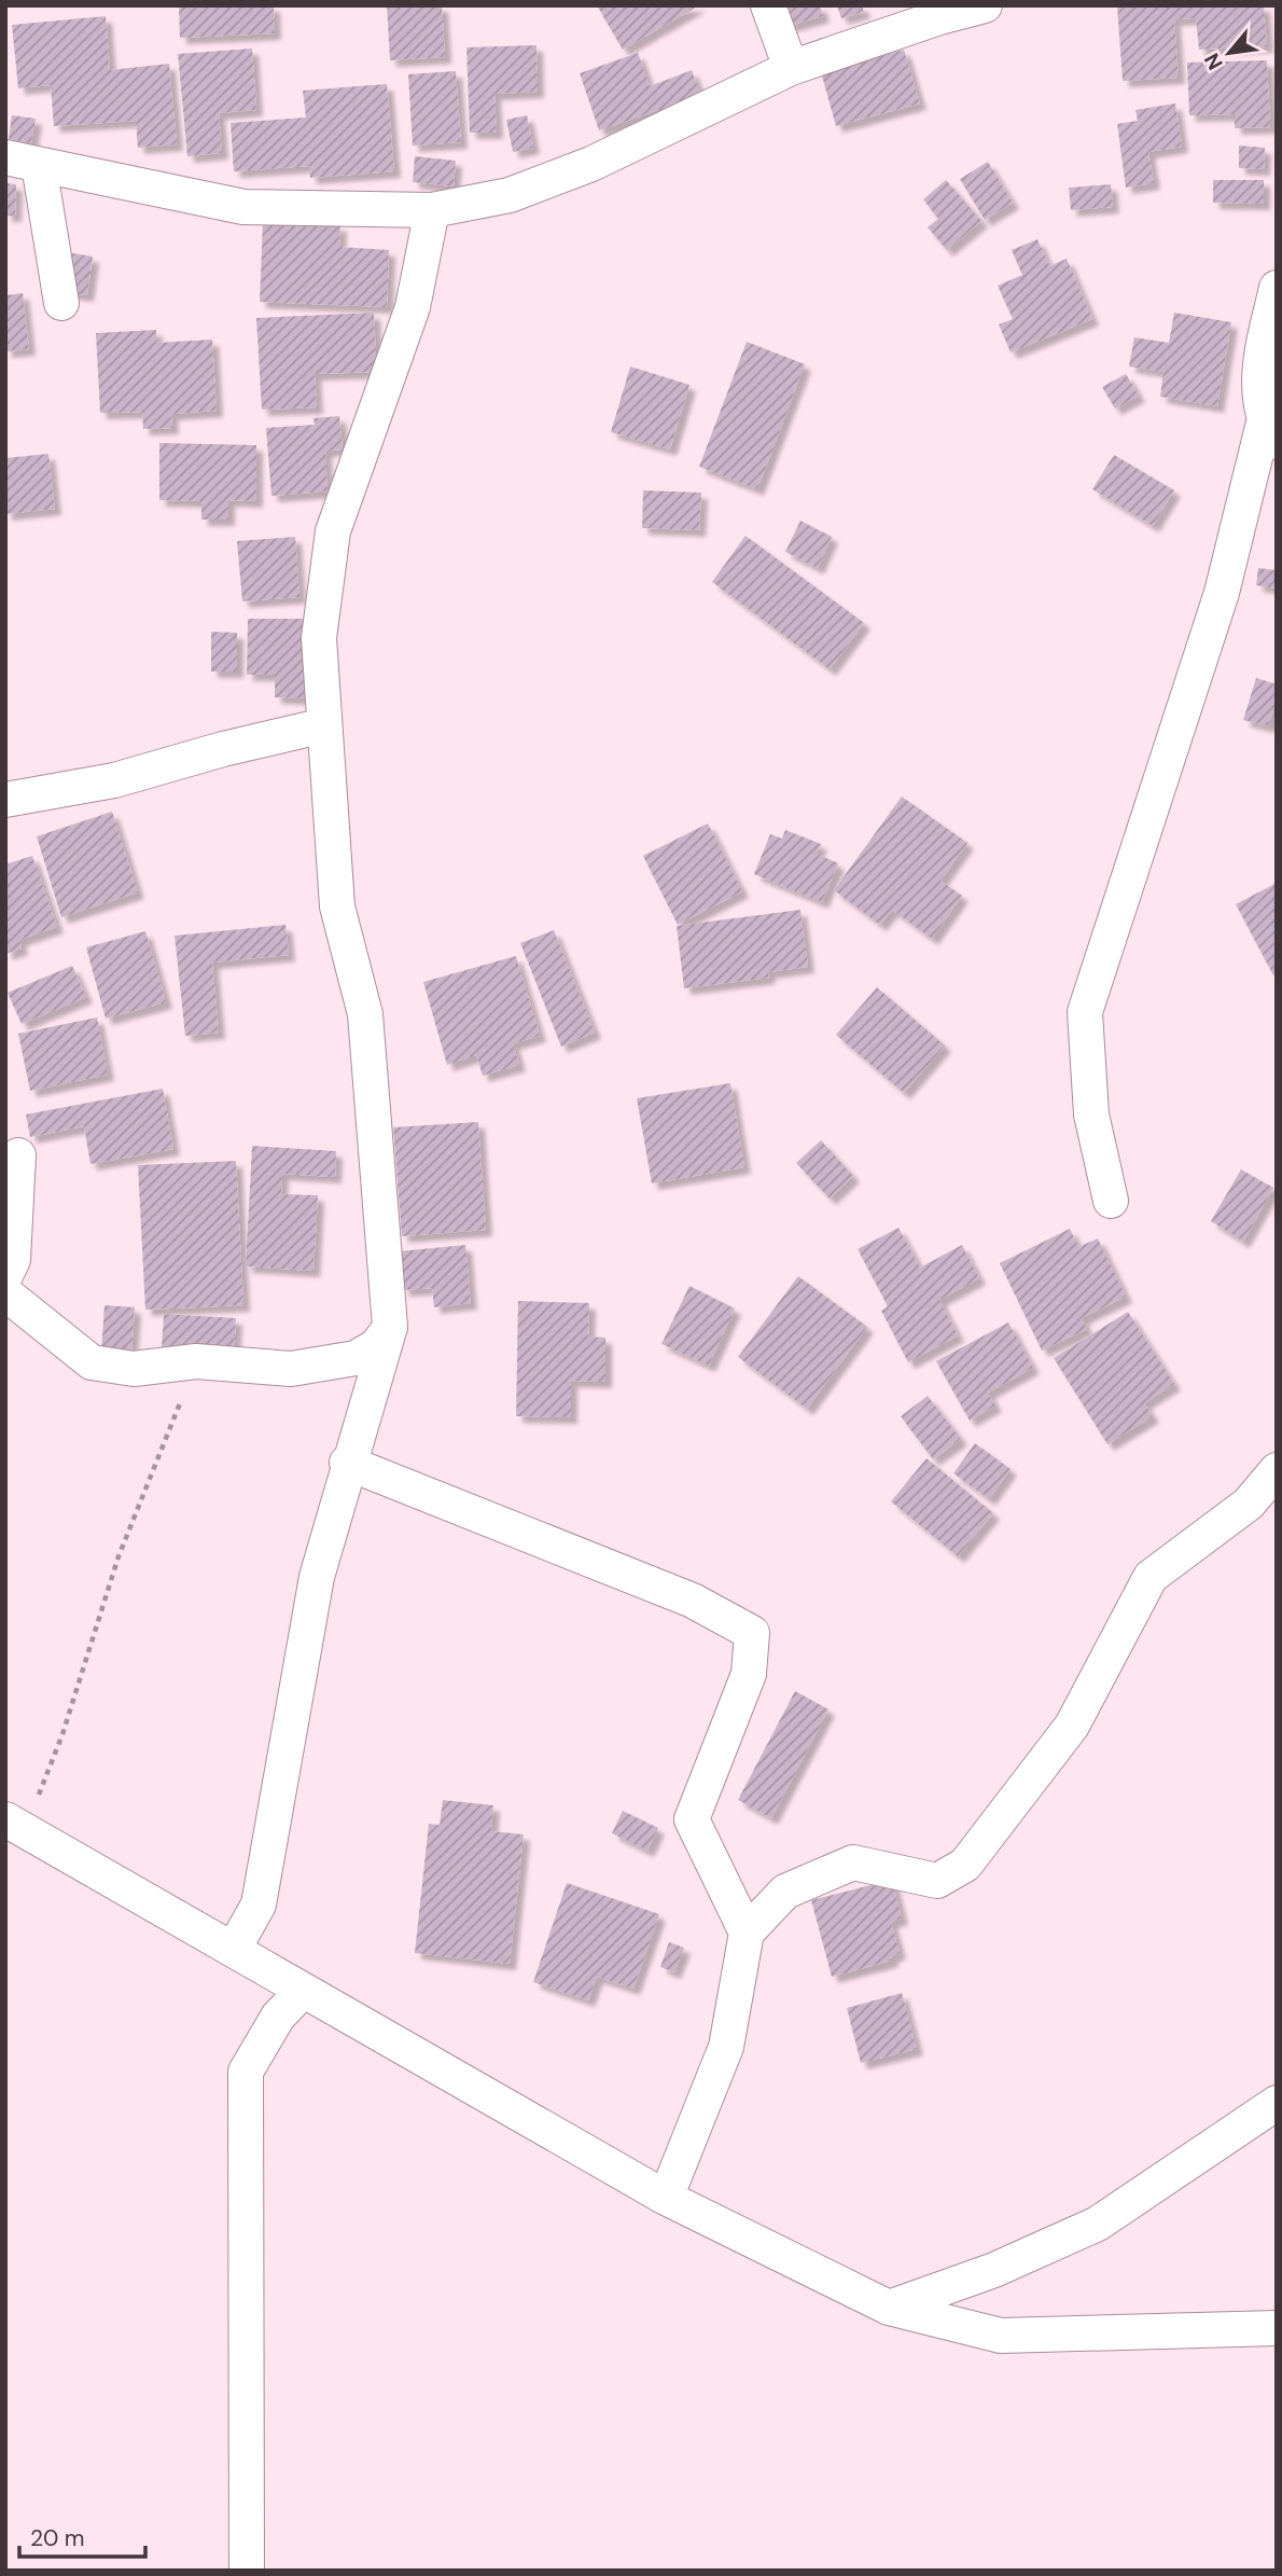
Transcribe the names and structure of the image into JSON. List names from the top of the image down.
{
  "scale_bar": "20 m",
  "north": "bottom left"
}
